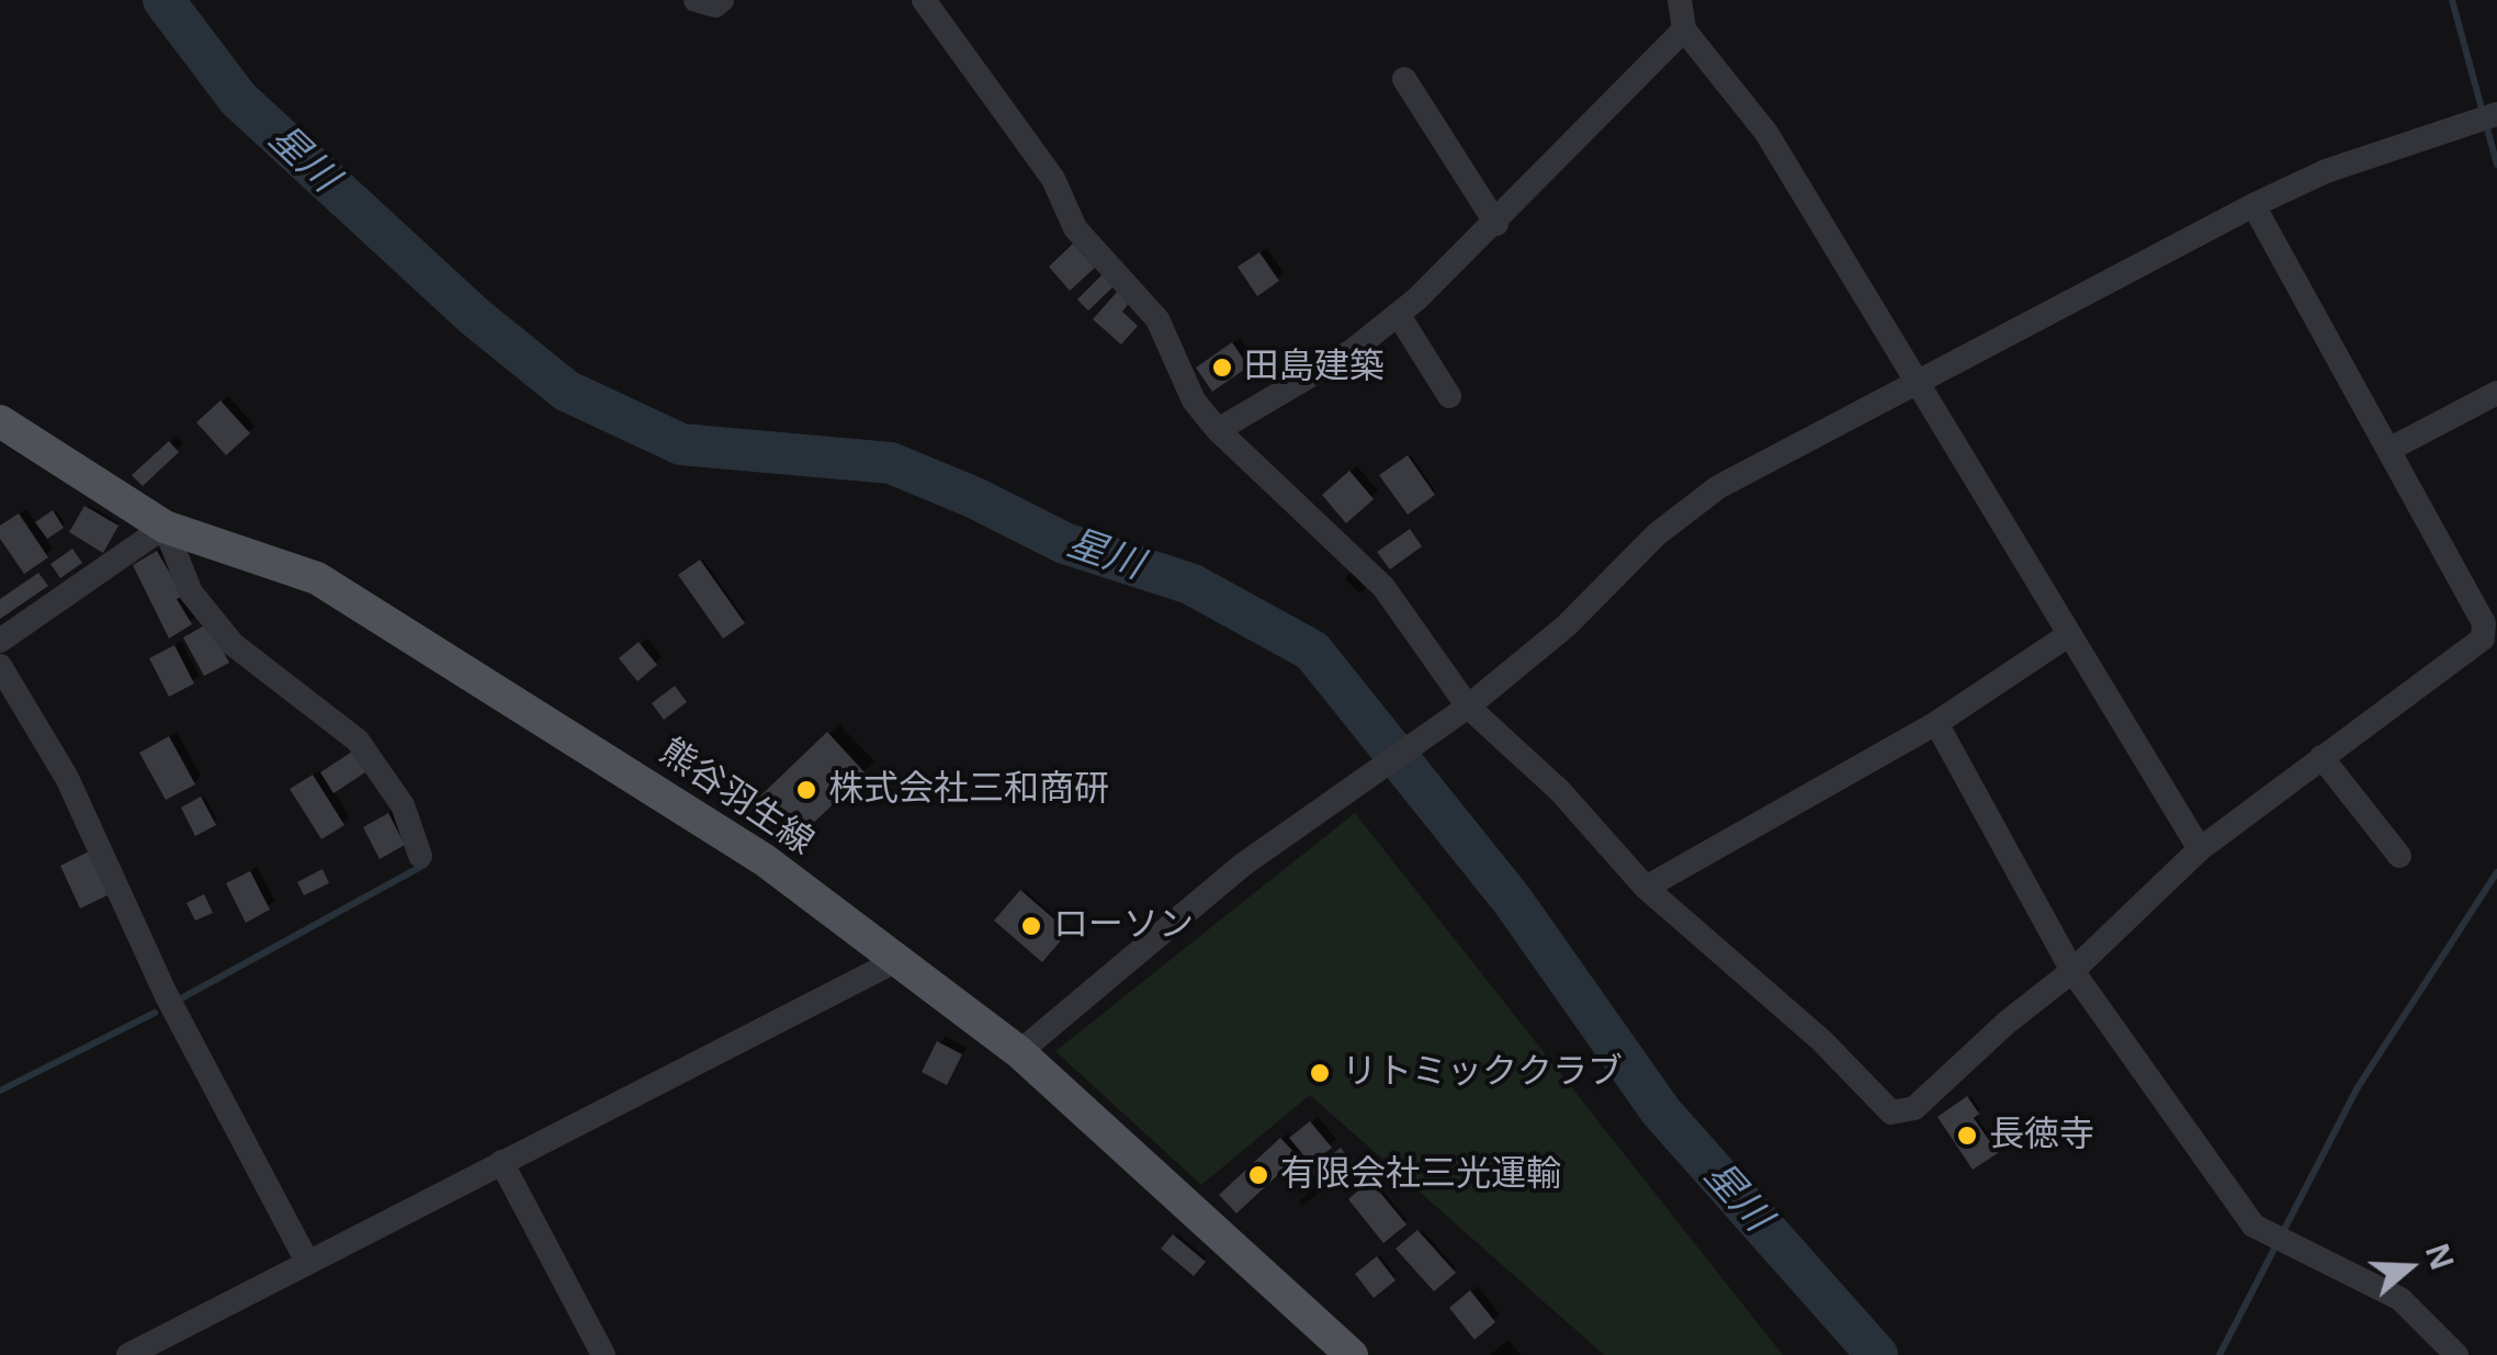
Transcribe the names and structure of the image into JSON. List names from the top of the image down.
{
  "streets": {
    "main road": ["熊谷羽生線"]
  },
  "water": ["星川"],
  "places": [
    "田島建築",
    "株式会社三和商研",
    "ローソン",
    "リトミッククラブ",
    "長徳寺",
    "有限会社三光運輸"
  ],
  "north": "right"
}
